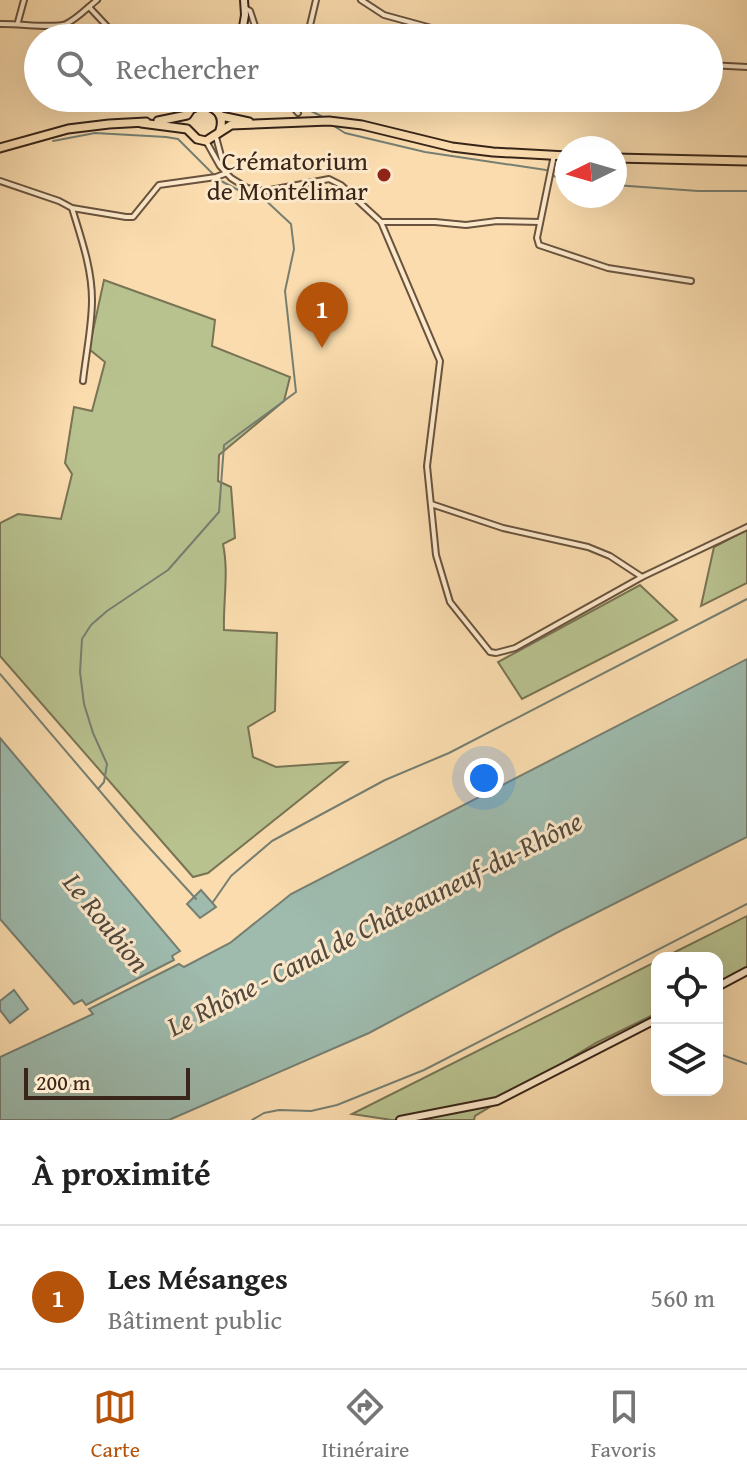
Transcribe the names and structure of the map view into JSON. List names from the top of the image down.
{
  "water": ["Le Roubion", "Le Rhône - Canal de Châteauneuf-du-Rhône"],
  "places": ["Crématorium de Montélimar"],
  "scale_bar": "200 m",
  "north": "left",
  "page": {
    "search": "Rechercher",
    "pins": "1",
    "scale": "200 m",
    "heading": "À proximité",
    "list": [
      {
        "mark": "1",
        "name": "Les Mésanges",
        "note": "Bâtiment public",
        "value": "560 m"
      }
    ],
    "nav": ["Carte", "Itinéraire", "Favoris"]
  }
}
